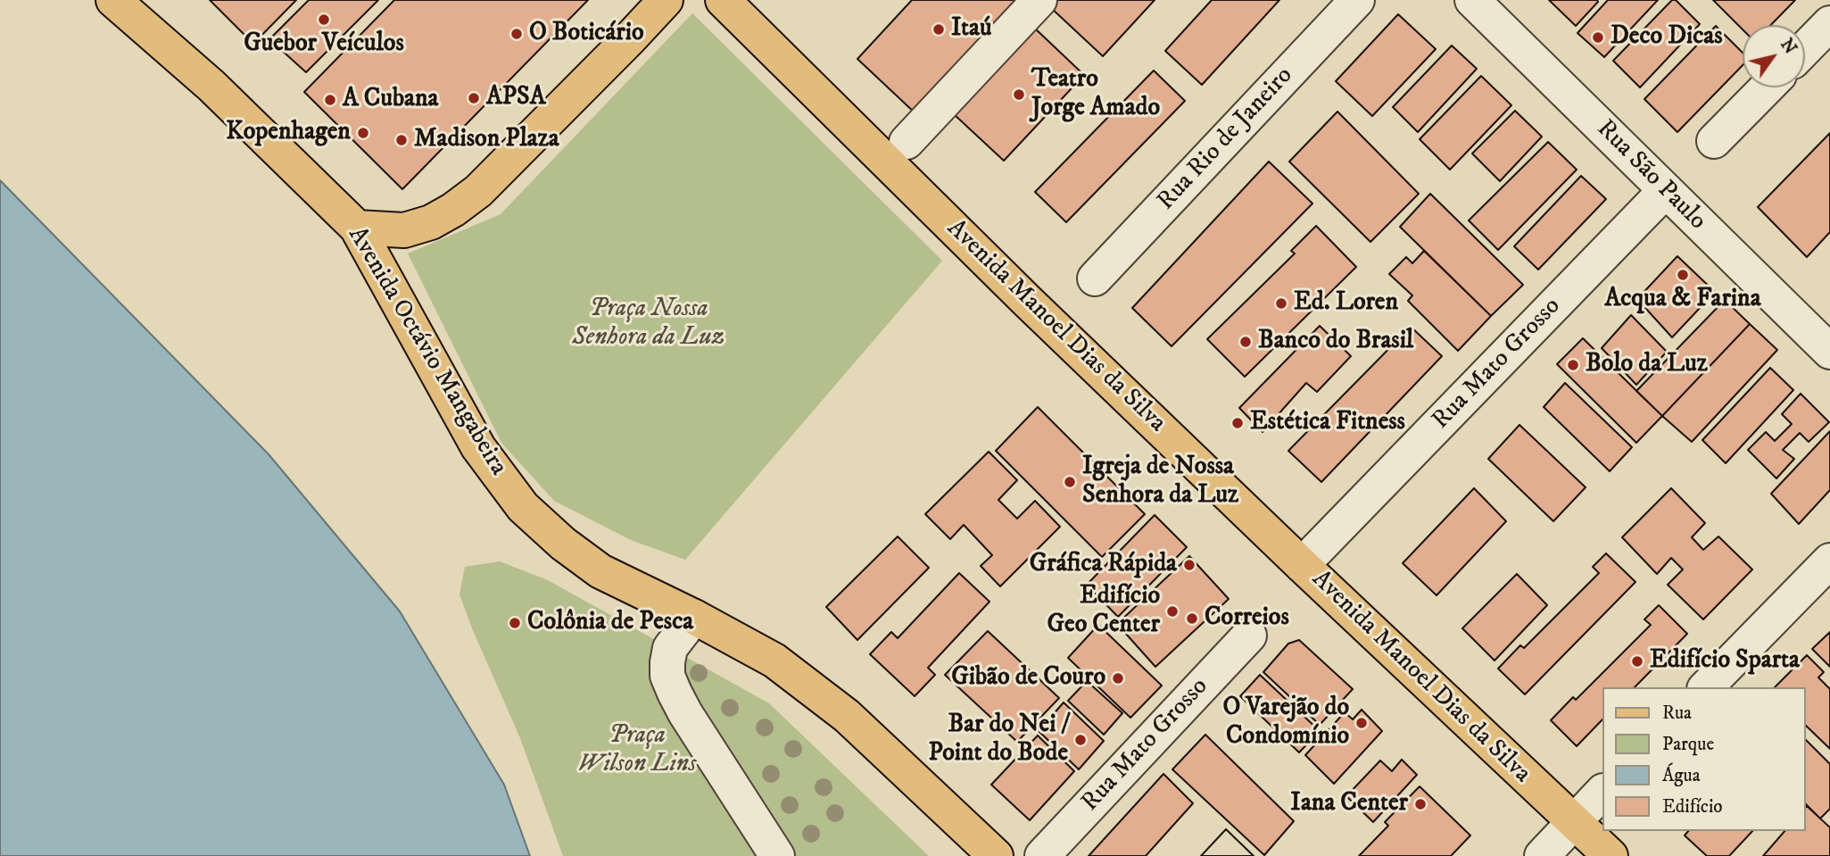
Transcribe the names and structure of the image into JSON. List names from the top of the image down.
{
  "streets": {
    "main road": ["Avenida Manoel Dias da Silva", "Avenida Octávio Mangabeira"],
    "street": ["Rua Rio de Janeiro", "Rua São Paulo", "Rua Mato Grosso"]
  },
  "crossings": [
    ["Rua São Paulo", "Rua Mato Grosso"],
    ["Avenida Manoel Dias da Silva", "Rua Mato Grosso"]
  ],
  "parks": ["Praça Nossa Senhora da Luz", "Praça Wilson Lins"],
  "places": [
    "Guebor Veículos",
    "Itaú",
    "O Boticário",
    "Deco Dicas",
    "Teatro Jorge Amado",
    "APSA",
    "A Cubana",
    "Kopenhagen",
    "Madison Plaza",
    "Acqua & Farina",
    "Ed. Loren",
    "Banco do Brasil",
    "Bolo da Luz",
    "Estética Fitness",
    "Igreja de Nossa Senhora da Luz",
    "Gráfica Rápida",
    "Edifício Geo Center",
    "Correios",
    "Colônia de Pesca",
    "Edifício Sparta",
    "Gibão de Couro",
    "O Varejão do Condomínio",
    "Bar do Nei / Point do Bode",
    "Iana Center"
  ],
  "legend": [
    "Rua",
    "Parque",
    "Água",
    "Edifício"
  ],
  "north": "top right"
}
